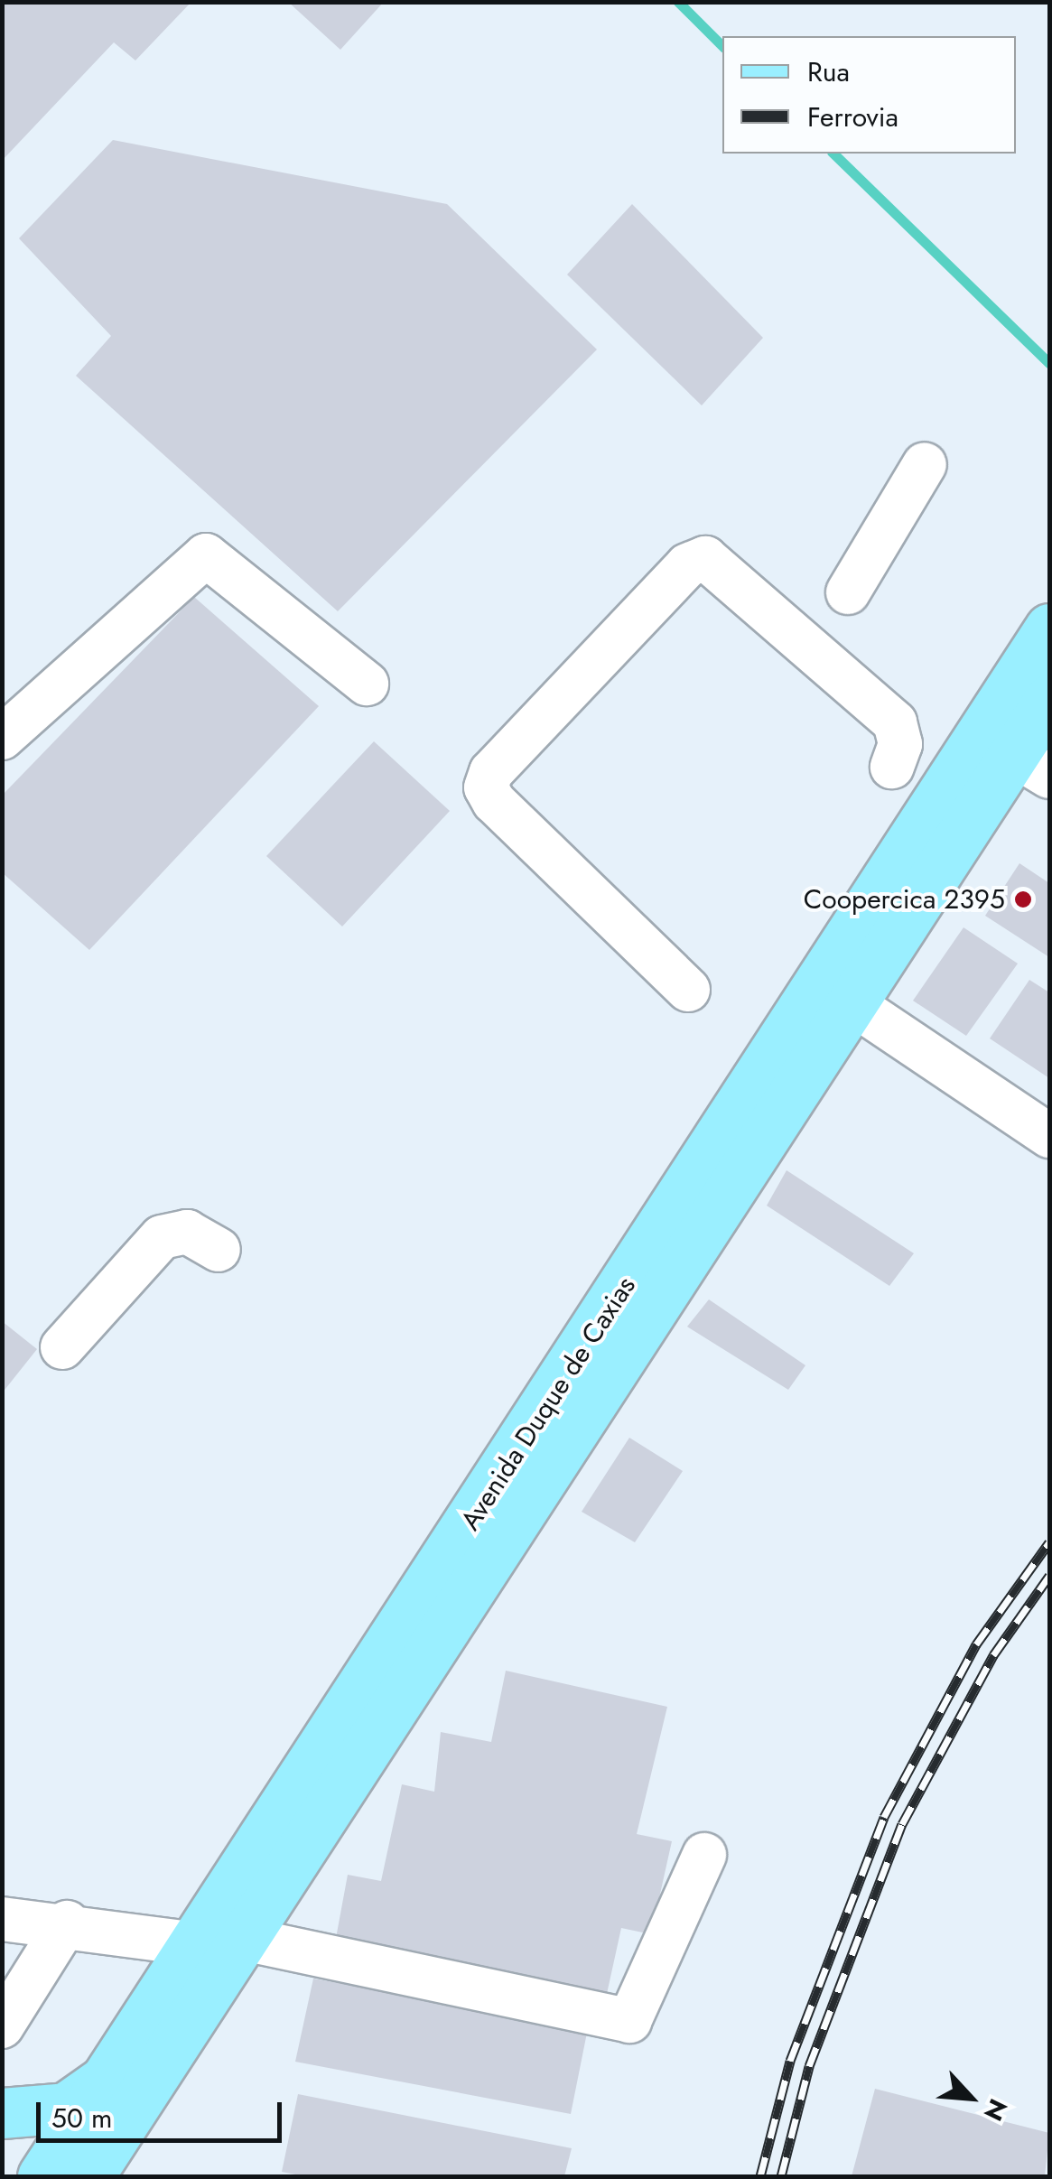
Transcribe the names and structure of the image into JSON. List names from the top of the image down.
{
  "streets": {
    "main road": ["Avenida Duque de Caxias"]
  },
  "places": ["Coopercica 2395"],
  "legend": ["Rua", "Ferrovia"],
  "scale_bar": "50 m",
  "north": "bottom right"
}
